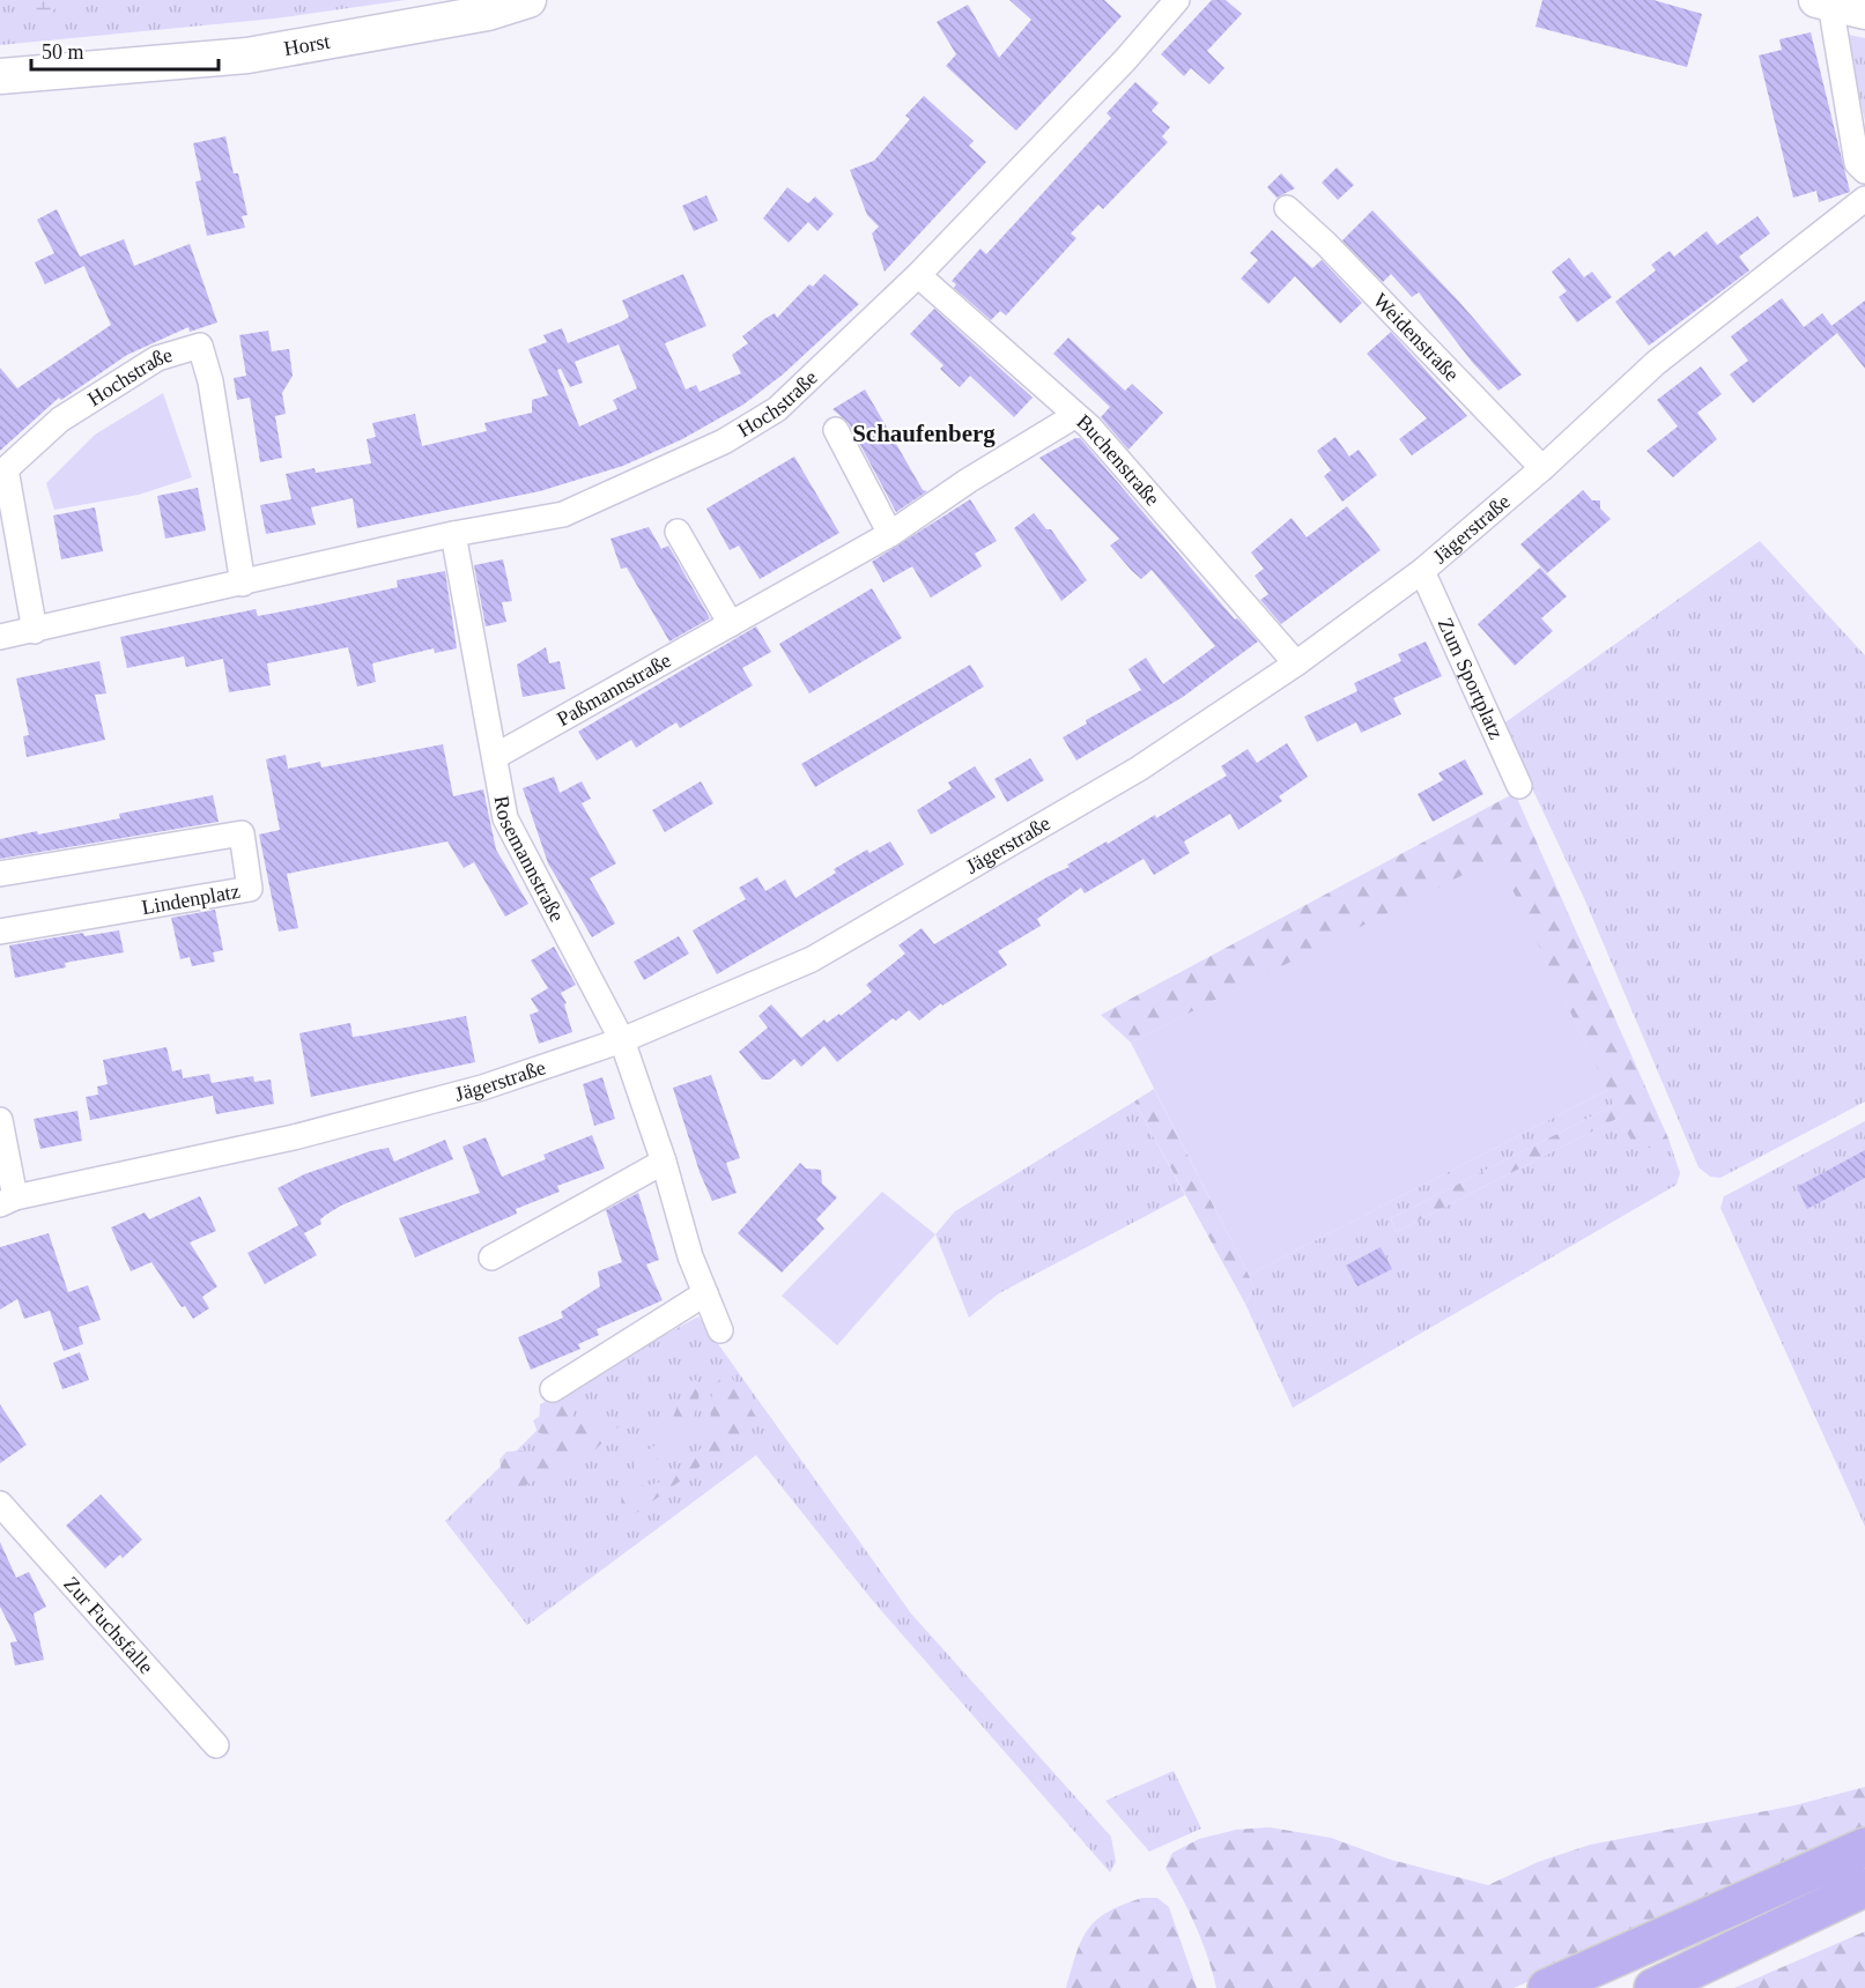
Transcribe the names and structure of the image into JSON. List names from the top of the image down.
{
  "streets": {
    "street": [
      "Horst",
      "Weidenstraße",
      "Hochstraße",
      "Buchenstraße",
      "Jägerstraße",
      "Zum Sportplatz",
      "Paßmannstraße",
      "Rosemannstraße",
      "Lindenplatz",
      "Zur Fuchsfalle"
    ]
  },
  "crossings": [
    ["Weidenstraße", "Jägerstraße"],
    ["Hochstraße", "Buchenstraße"],
    ["Hochstraße", "Rosemannstraße"],
    ["Buchenstraße", "Jägerstraße"],
    ["Buchenstraße", "Paßmannstraße"],
    ["Jägerstraße", "Zum Sportplatz"],
    ["Jägerstraße", "Rosemannstraße"],
    ["Paßmannstraße", "Rosemannstraße"]
  ],
  "districts": ["Schaufenberg"],
  "scale_bar": "50 m"
}
